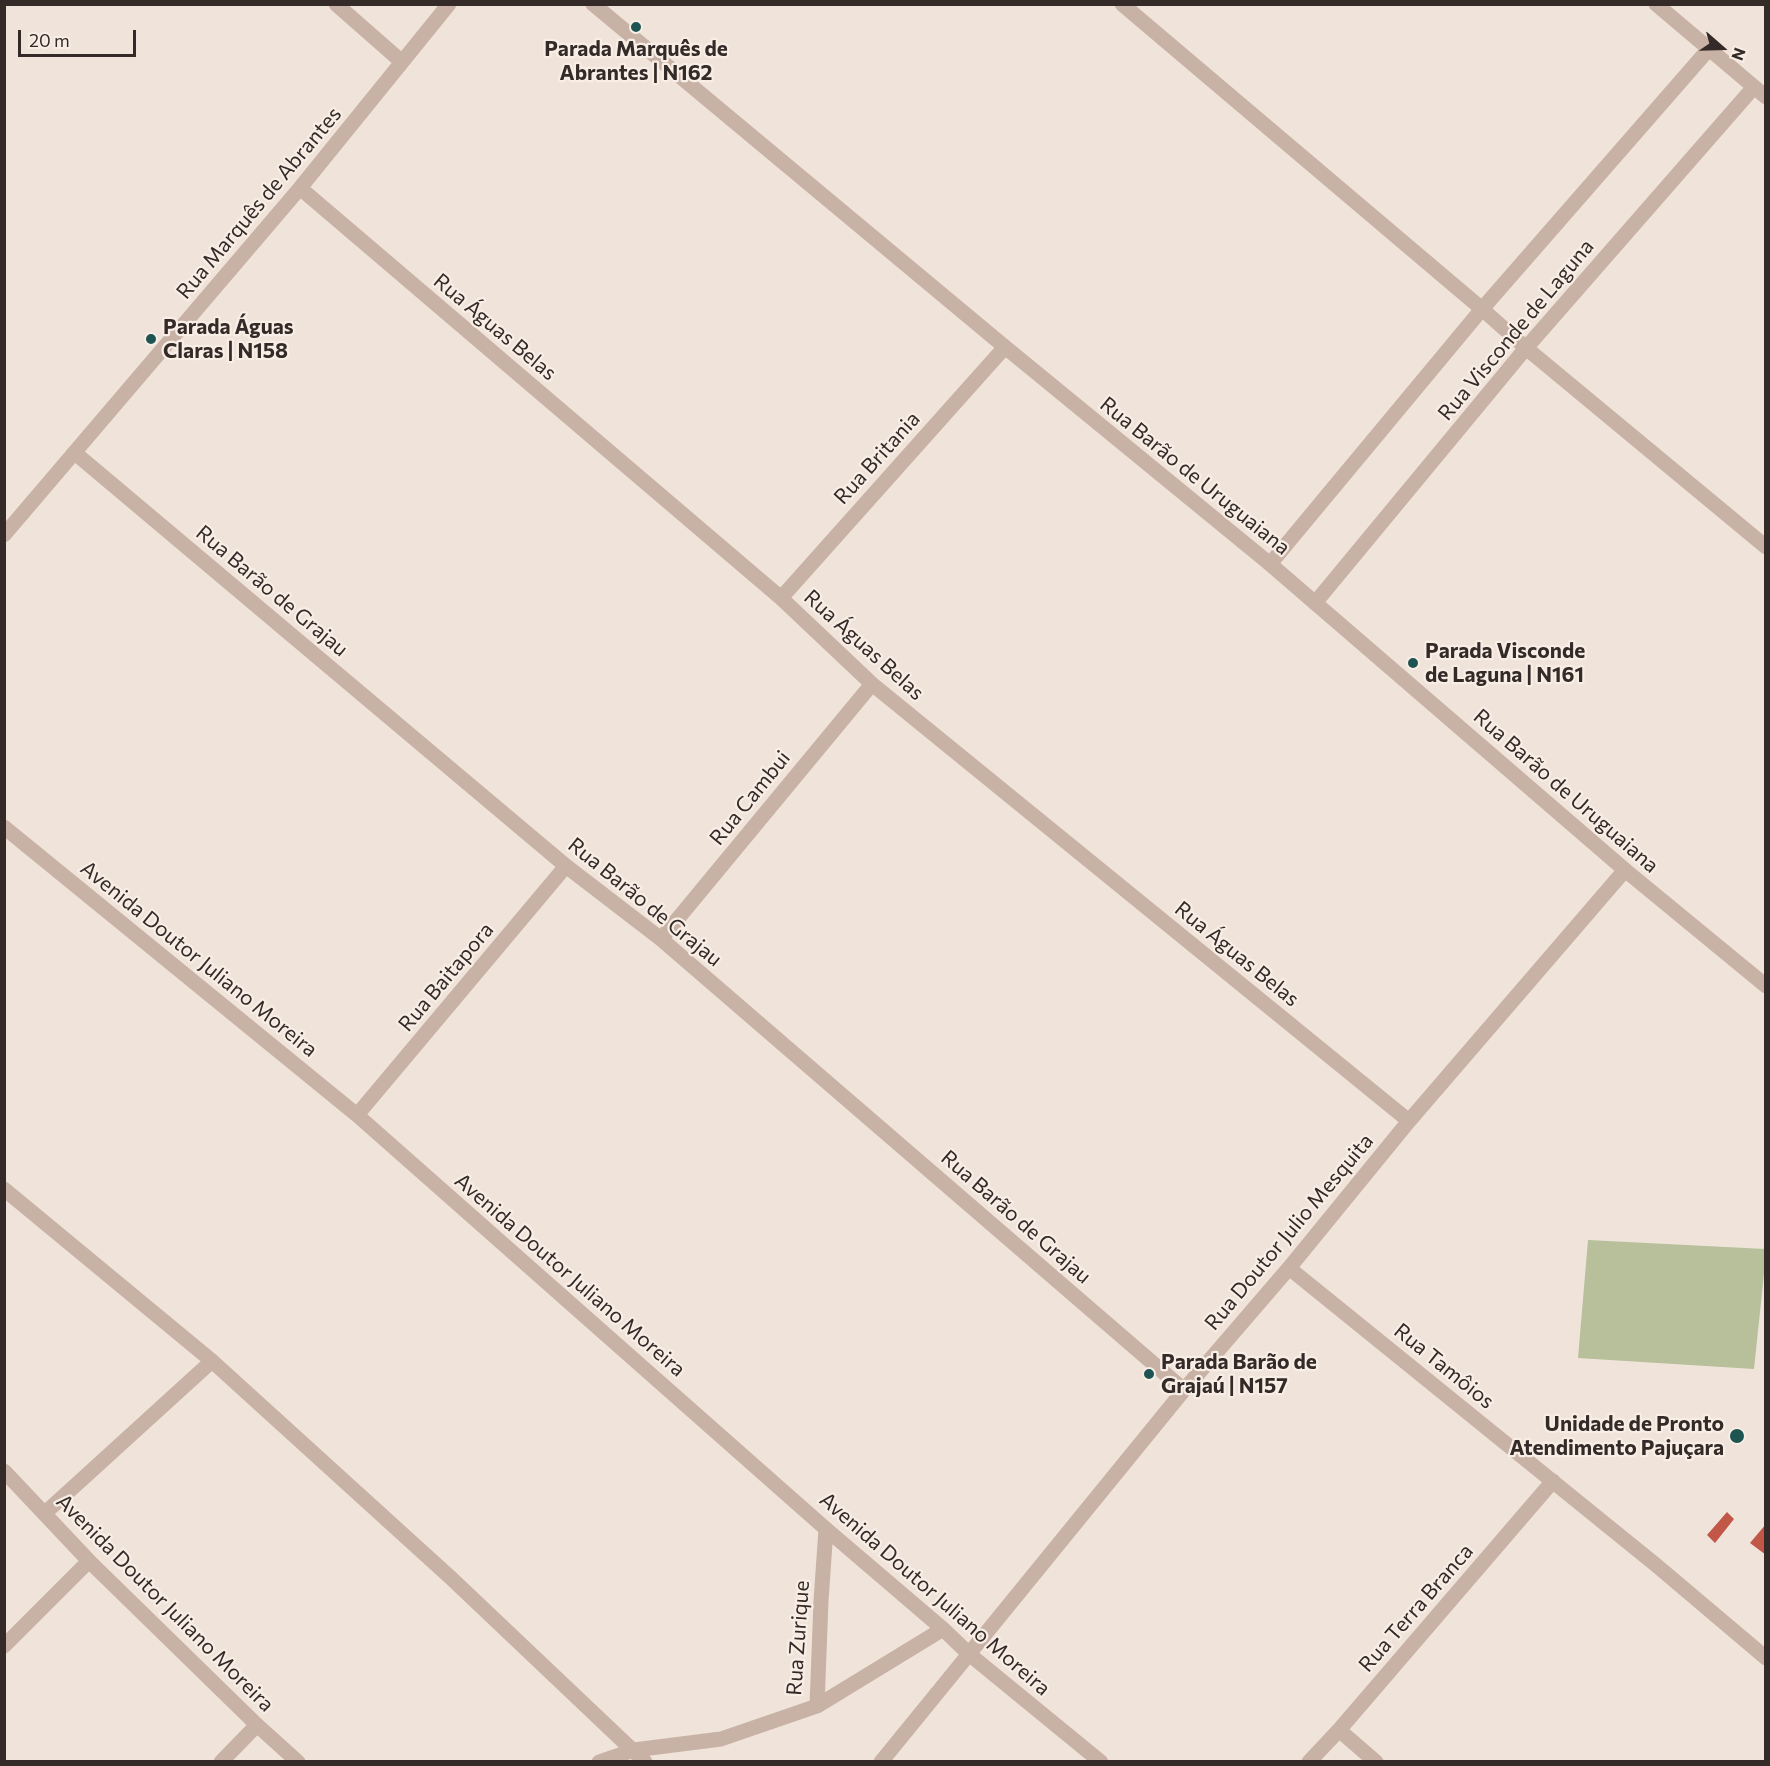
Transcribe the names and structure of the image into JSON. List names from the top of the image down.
{
  "streets": {
    "street": [
      "Rua Marquês de Abrantes",
      "Rua Águas Belas",
      "Rua Visconde de Laguna",
      "Rua Britania",
      "Rua Barão de Uruguaiana",
      "Rua Barão de Grajau",
      "Rua Cambui",
      "Avenida Doutor Juliano Moreira",
      "Rua Baitapora",
      "Rua Doutor Julio Mesquita",
      "Rua Tamôios",
      "Rua Terra Branca",
      "Rua Zurique"
    ]
  },
  "crossings": [
    ["Rua Marquês de Abrantes", "Rua Águas Belas"],
    ["Rua Marquês de Abrantes", "Rua Barão de Grajau"],
    ["Rua Águas Belas", "Rua Britania"],
    ["Rua Águas Belas", "Rua Cambui"],
    ["Rua Águas Belas", "Rua Doutor Julio Mesquita"],
    ["Rua Visconde de Laguna", "Rua Barão de Uruguaiana"],
    ["Rua Britania", "Rua Barão de Uruguaiana"],
    ["Rua Barão de Uruguaiana", "Rua Doutor Julio Mesquita"],
    ["Rua Barão de Grajau", "Rua Cambui"],
    ["Rua Barão de Grajau", "Rua Baitapora"],
    ["Rua Barão de Grajau", "Rua Doutor Julio Mesquita"],
    ["Avenida Doutor Juliano Moreira", "Rua Baitapora"],
    ["Avenida Doutor Juliano Moreira", "Rua Doutor Julio Mesquita"],
    ["Avenida Doutor Juliano Moreira", "Rua Zurique"],
    ["Rua Doutor Julio Mesquita", "Rua Tamôios"],
    ["Rua Tamôios", "Rua Terra Branca"]
  ],
  "places": [
    "Parada Marquês de Abrantes | N162",
    "Parada Águas Claras | N158",
    "Parada Visconde de Laguna | N161",
    "Parada Barão de Grajaú | N157",
    "Unidade de Pronto Atendimento Pajuçara"
  ],
  "scale_bar": "20 m",
  "north": "right"
}
